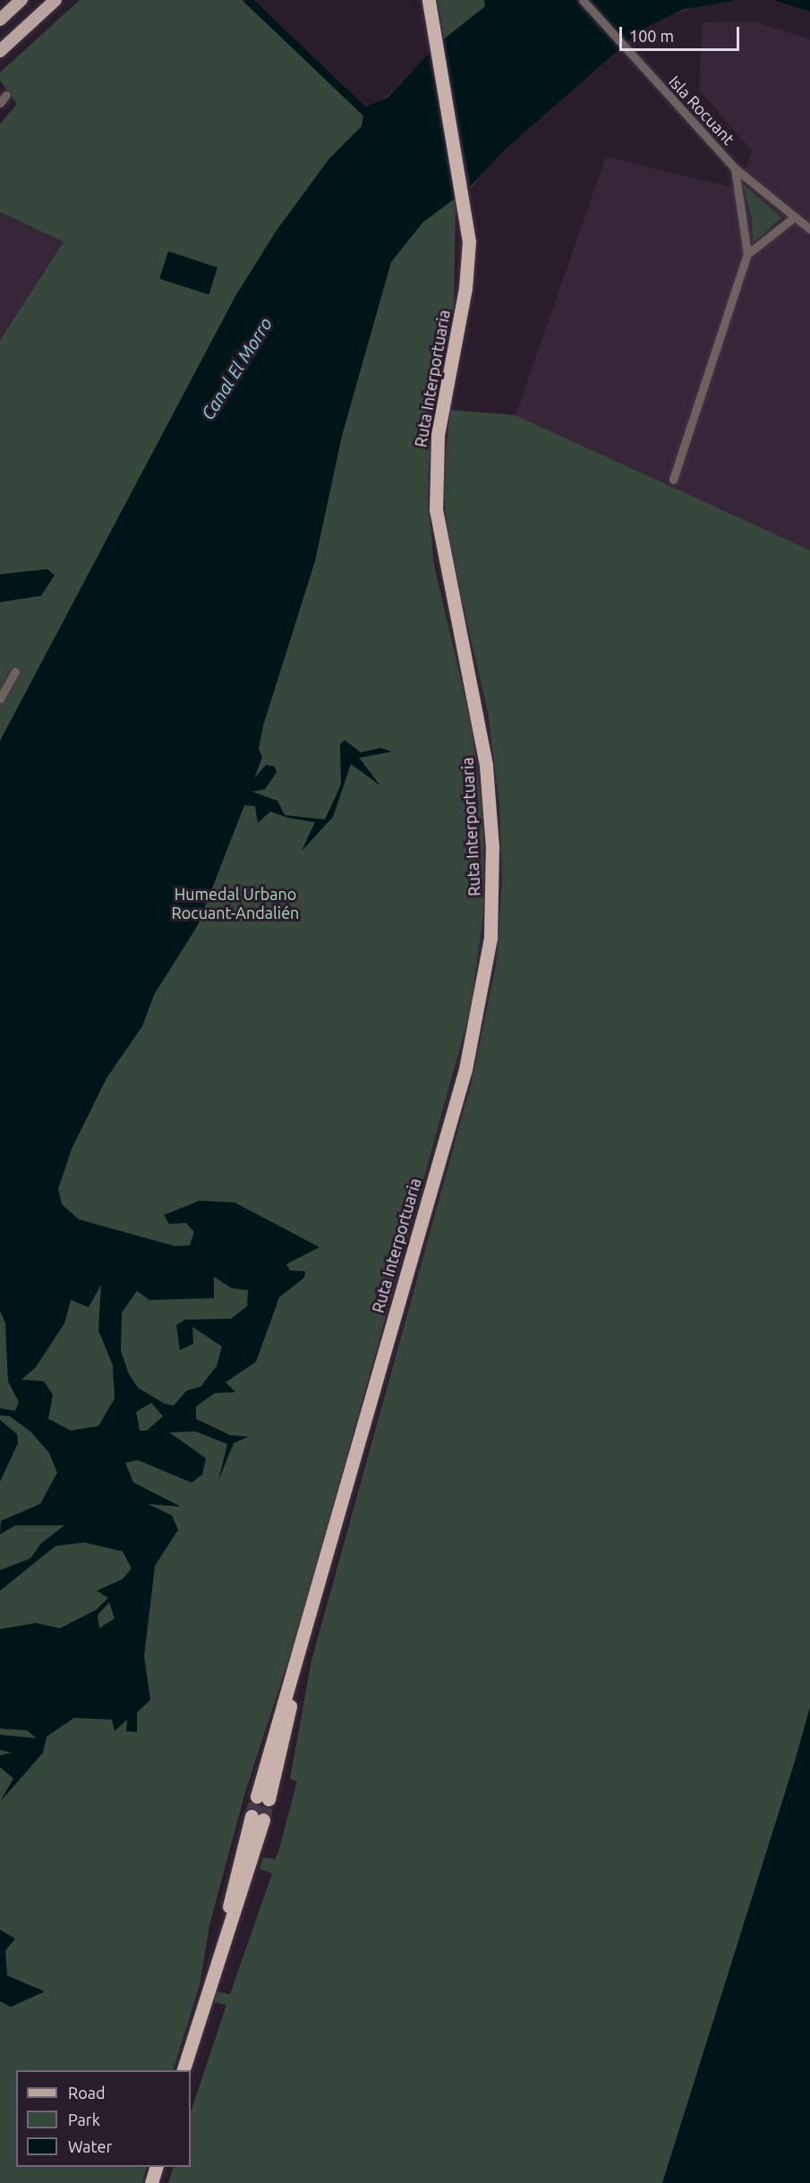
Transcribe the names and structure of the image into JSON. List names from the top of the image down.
{
  "streets": {
    "highway": ["Ruta Interportuaria"],
    "street": ["Isla Rocuant"]
  },
  "water": ["Canal El Morro"],
  "parks": ["Humedal Urbano Rocuant-Andalién"],
  "legend": ["Road", "Park", "Water"],
  "scale_bar": "100 m"
}
